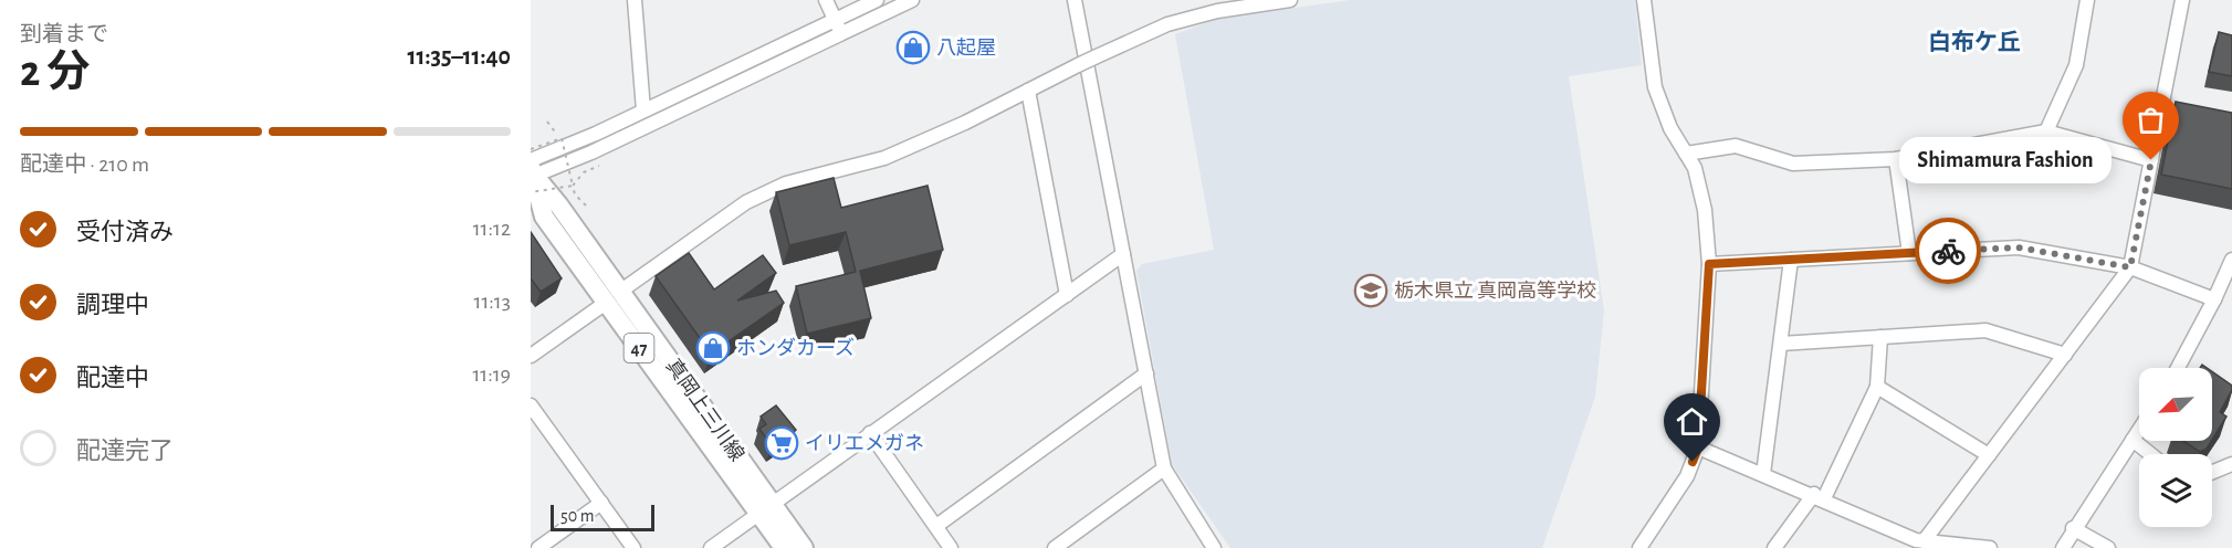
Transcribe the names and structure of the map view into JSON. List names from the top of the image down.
{
  "streets": {
    "main road": ["47", "真岡上三川線"]
  },
  "districts": ["白布ケ丘"],
  "places": {
    "shop": ["八起屋", "ホンダカーズ"],
    "other": ["Shimamura Fashion"],
    "school or university": ["栃木県立 真岡高等学校"],
    "supermarket": ["イリエメガネ"]
  },
  "scale_bar": "50 m",
  "north": "bottom left",
  "page": {
    "heading": ["2 分", "到着まで", "11:35–11:40"],
    "bar": "配達中 · 210 m",
    "bubble": "Shimamura Fashion",
    "list": [
      ["受付済み", "11:12"],
      ["調理中", "11:13"],
      ["配達中", "11:19"],
      "配達完了"
    ],
    "scale": "50 m"
  }
}
